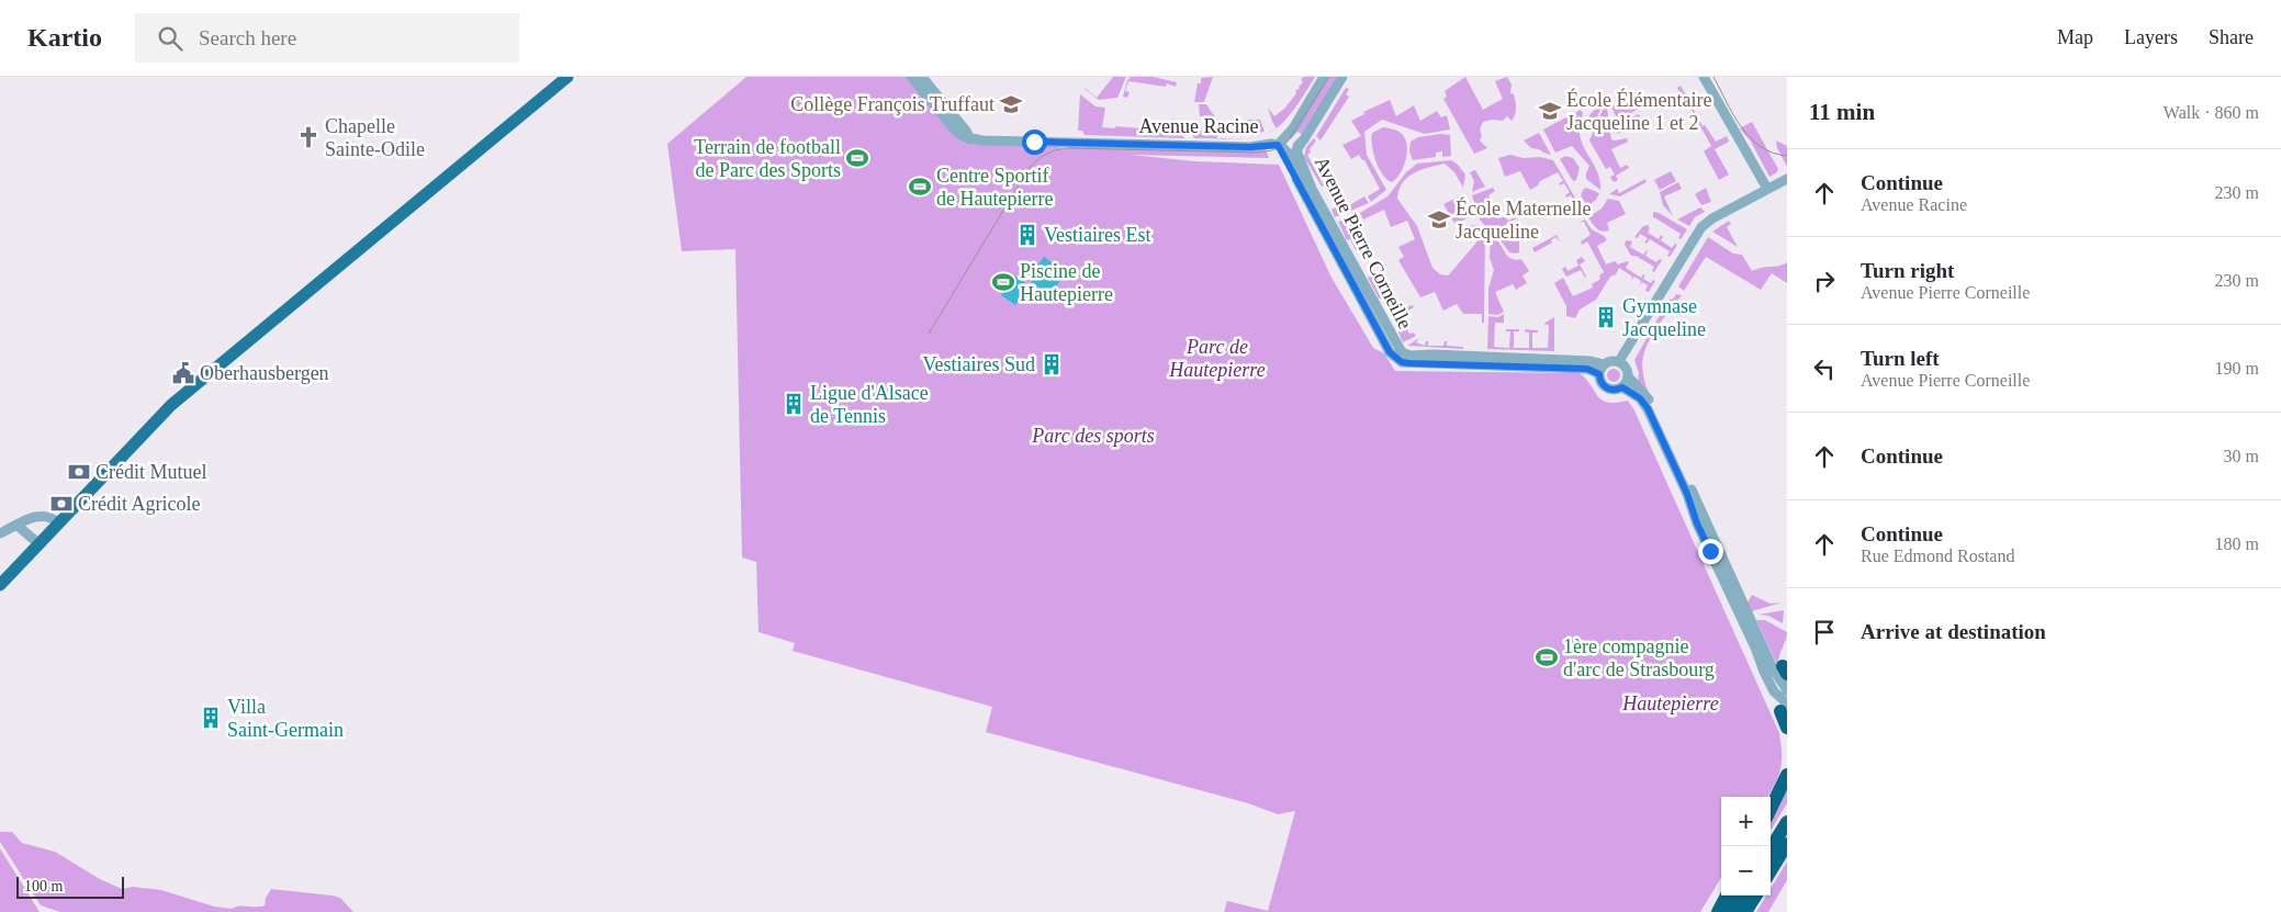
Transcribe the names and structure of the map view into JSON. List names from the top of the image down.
{
  "streets": {
    "street": ["Avenue Racine", "Avenue Pierre Corneille"]
  },
  "crossings": [
    ["Avenue Racine", "Avenue Pierre Corneille"]
  ],
  "parks": ["Parc de Hautepierre", "Parc des sports", "Hautepierre"],
  "places": {
    "school or university": ["Collège François Truffaut", "École Élémentaire Jacqueline 1 et 2", "École Maternelle Jacqueline"],
    "church": ["Chapelle Sainte-Odile"],
    "sports": [
      "Terrain de football de Parc des Sports",
      "Centre Sportif de Hautepierre",
      "Piscine de Hautepierre",
      "1ère compagnie d'arc de Strasbourg"
    ],
    "building": [
      "Vestiaires Est",
      "Gymnase Jacqueline",
      "Vestiaires Sud",
      "Ligue d'Alsace de Tennis",
      "Villa Saint-Germain"
    ],
    "public building": ["Oberhausbergen"],
    "bank": ["Crédit Mutuel", "Crédit Agricole"]
  },
  "scale_bar": "100 m",
  "page": {
    "header": "Kartio",
    "search": "Search here",
    "nav": ["Map", "Layers", "Share"],
    "heading": ["11 min", "Walk · 860 m"],
    "list": [
      ["Continue", "Avenue Racine", "230 m"],
      ["Turn right", "Avenue Pierre Corneille", "230 m"],
      ["Turn left", "Avenue Pierre Corneille", "190 m"],
      ["Continue", "30 m"],
      ["Continue", "Rue Edmond Rostand", "180 m"],
      "Arrive at destination"
    ],
    "map_buttons": ["+", "−"],
    "scale": "100 m"
  }
}
